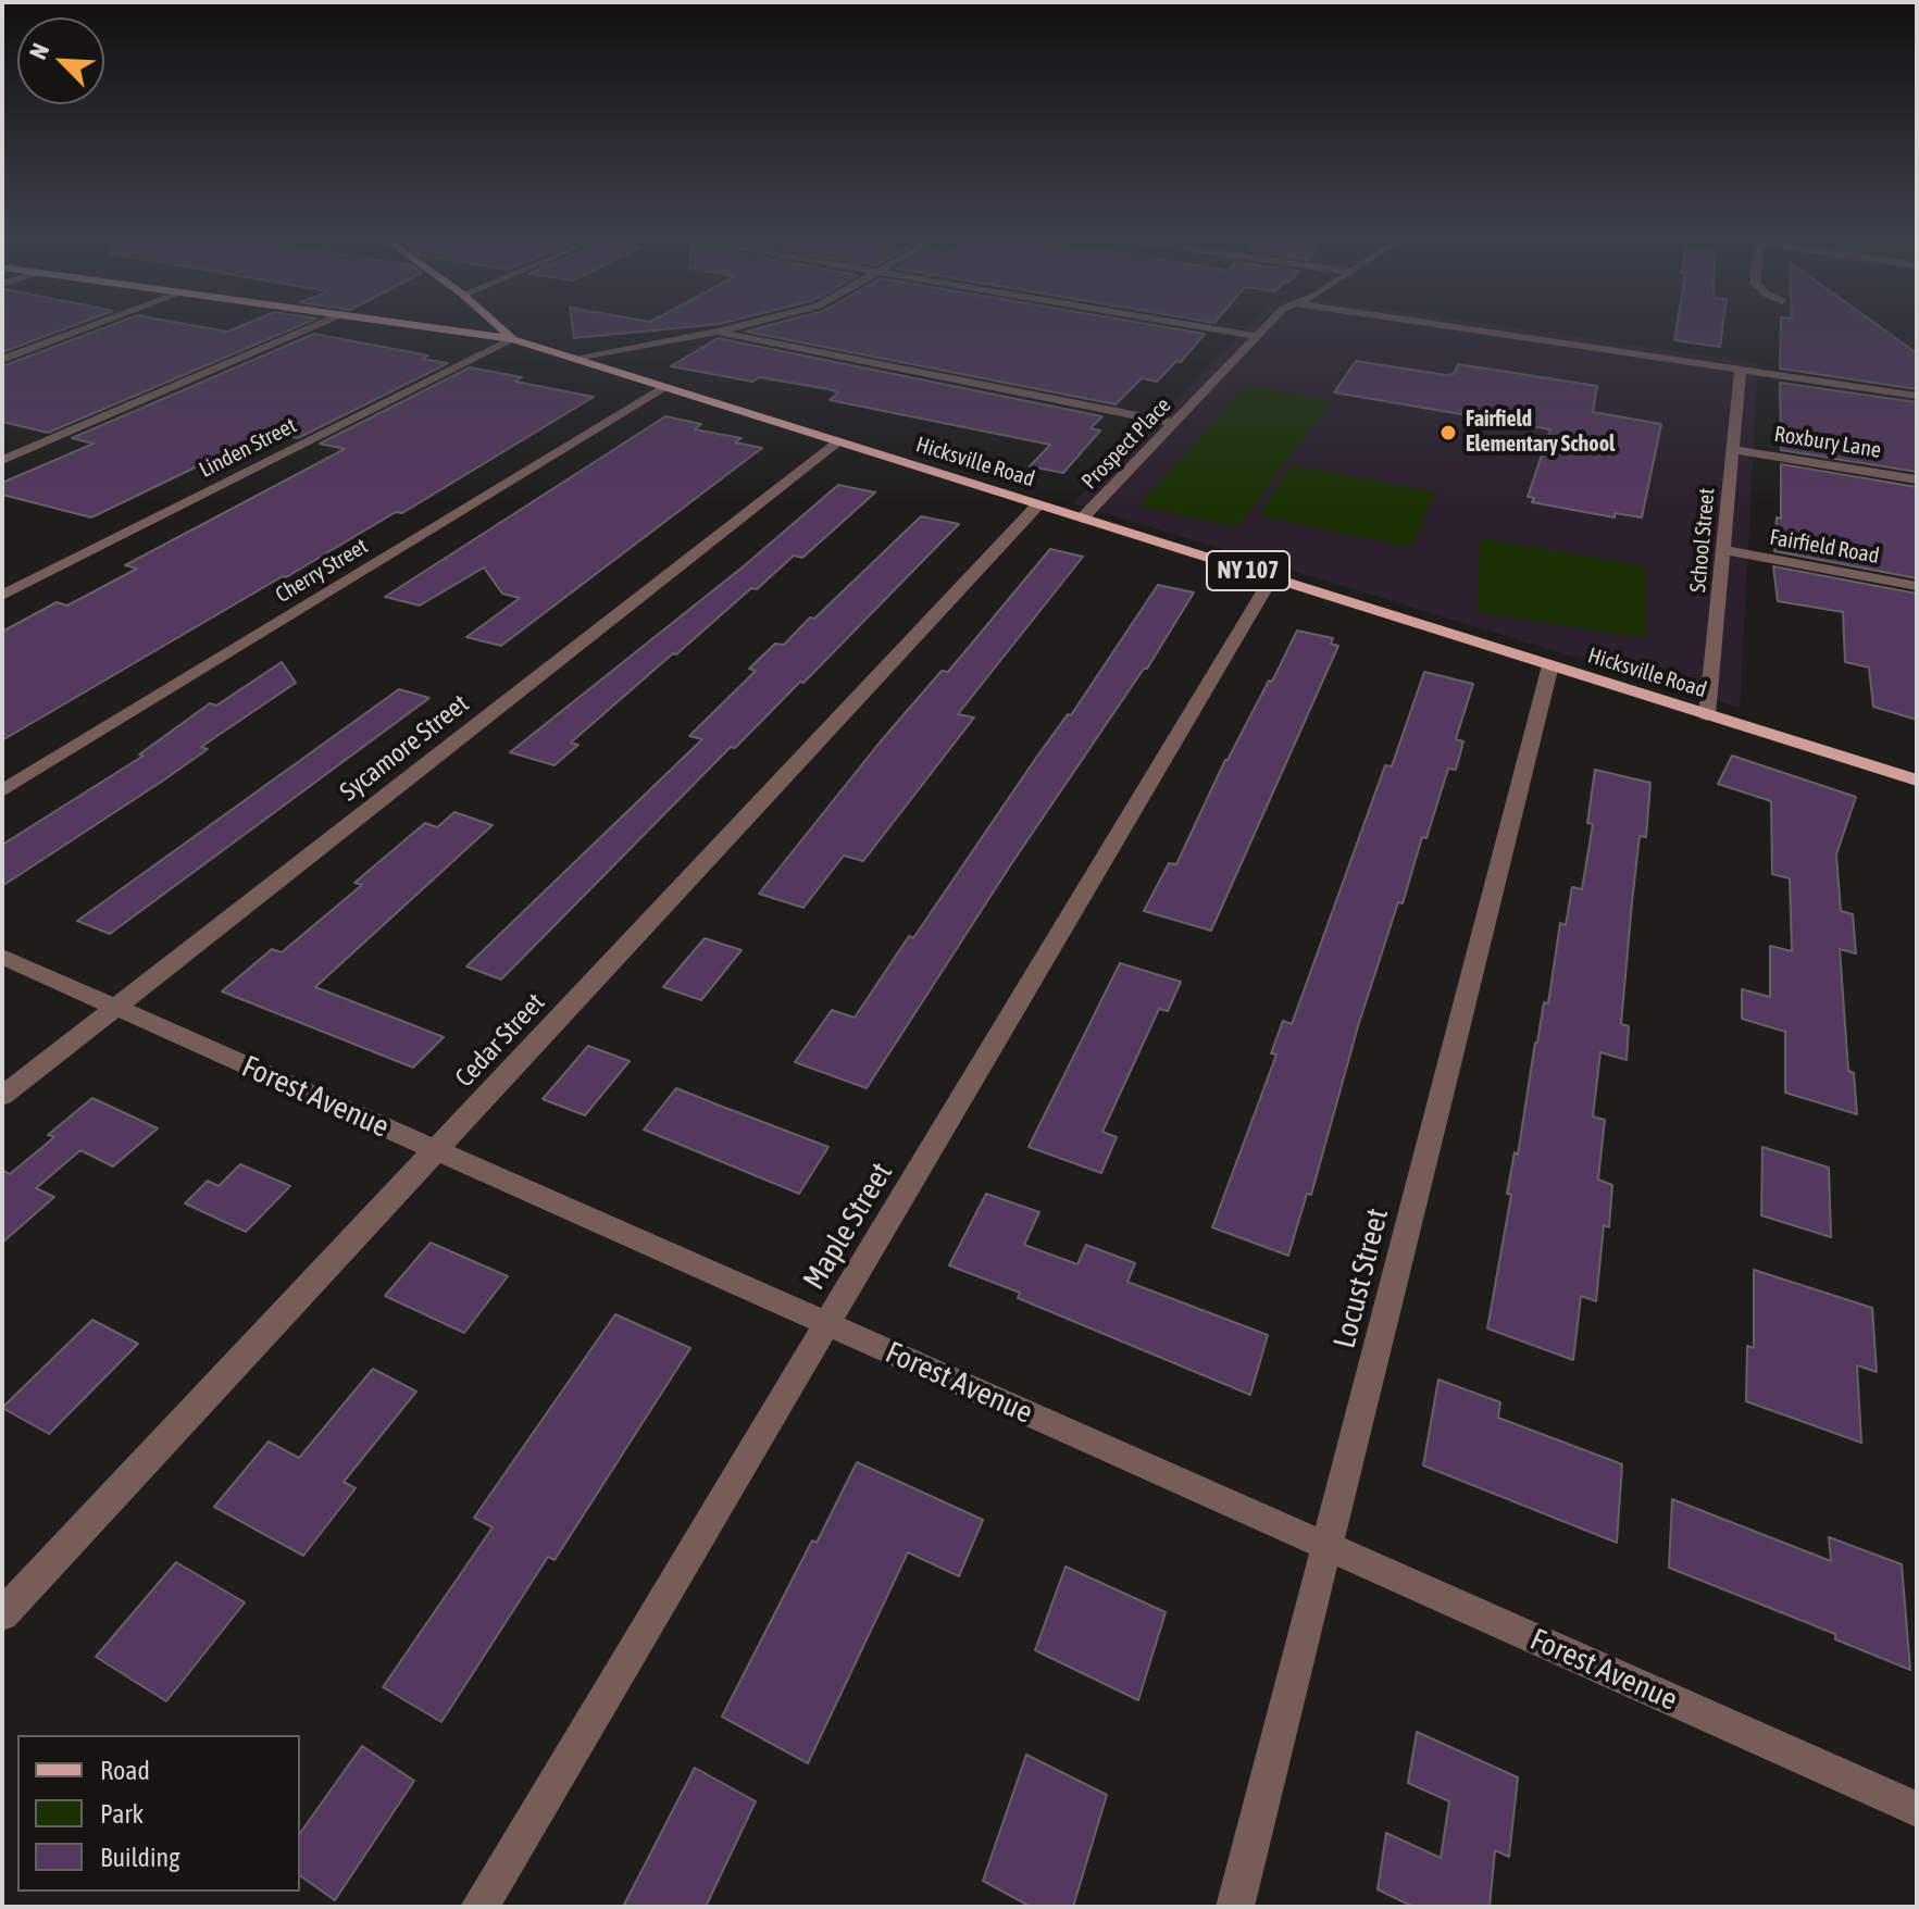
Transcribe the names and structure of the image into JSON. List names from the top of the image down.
{
  "streets": {
    "main road": ["Hicksville Road", "NY 107"],
    "street": [
      "Roxbury Lane",
      "Prospect Place",
      "Linden Street",
      "School Street",
      "Fairfield Road",
      "Cherry Street",
      "Sycamore Street",
      "Cedar Street",
      "Forest Avenue",
      "Maple Street",
      "Locust Street"
    ]
  },
  "crossings": [
    ["Roxbury Lane", "School Street"],
    ["Prospect Place", "Hicksville Road"],
    ["Linden Street", "Hicksville Road"],
    ["Hicksville Road", "School Street"],
    ["Hicksville Road", "Cherry Street"],
    ["Hicksville Road", "Sycamore Street"],
    ["Hicksville Road", "Cedar Street"],
    ["Hicksville Road", "Maple Street"],
    ["Hicksville Road", "Locust Street"],
    ["School Street", "Fairfield Road"],
    ["Sycamore Street", "Forest Avenue"],
    ["Cedar Street", "Forest Avenue"],
    ["Forest Avenue", "Maple Street"],
    ["Forest Avenue", "Locust Street"]
  ],
  "places": ["Fairfield Elementary School"],
  "legend": ["Road", "Park", "Building"],
  "north": "top left"
}
